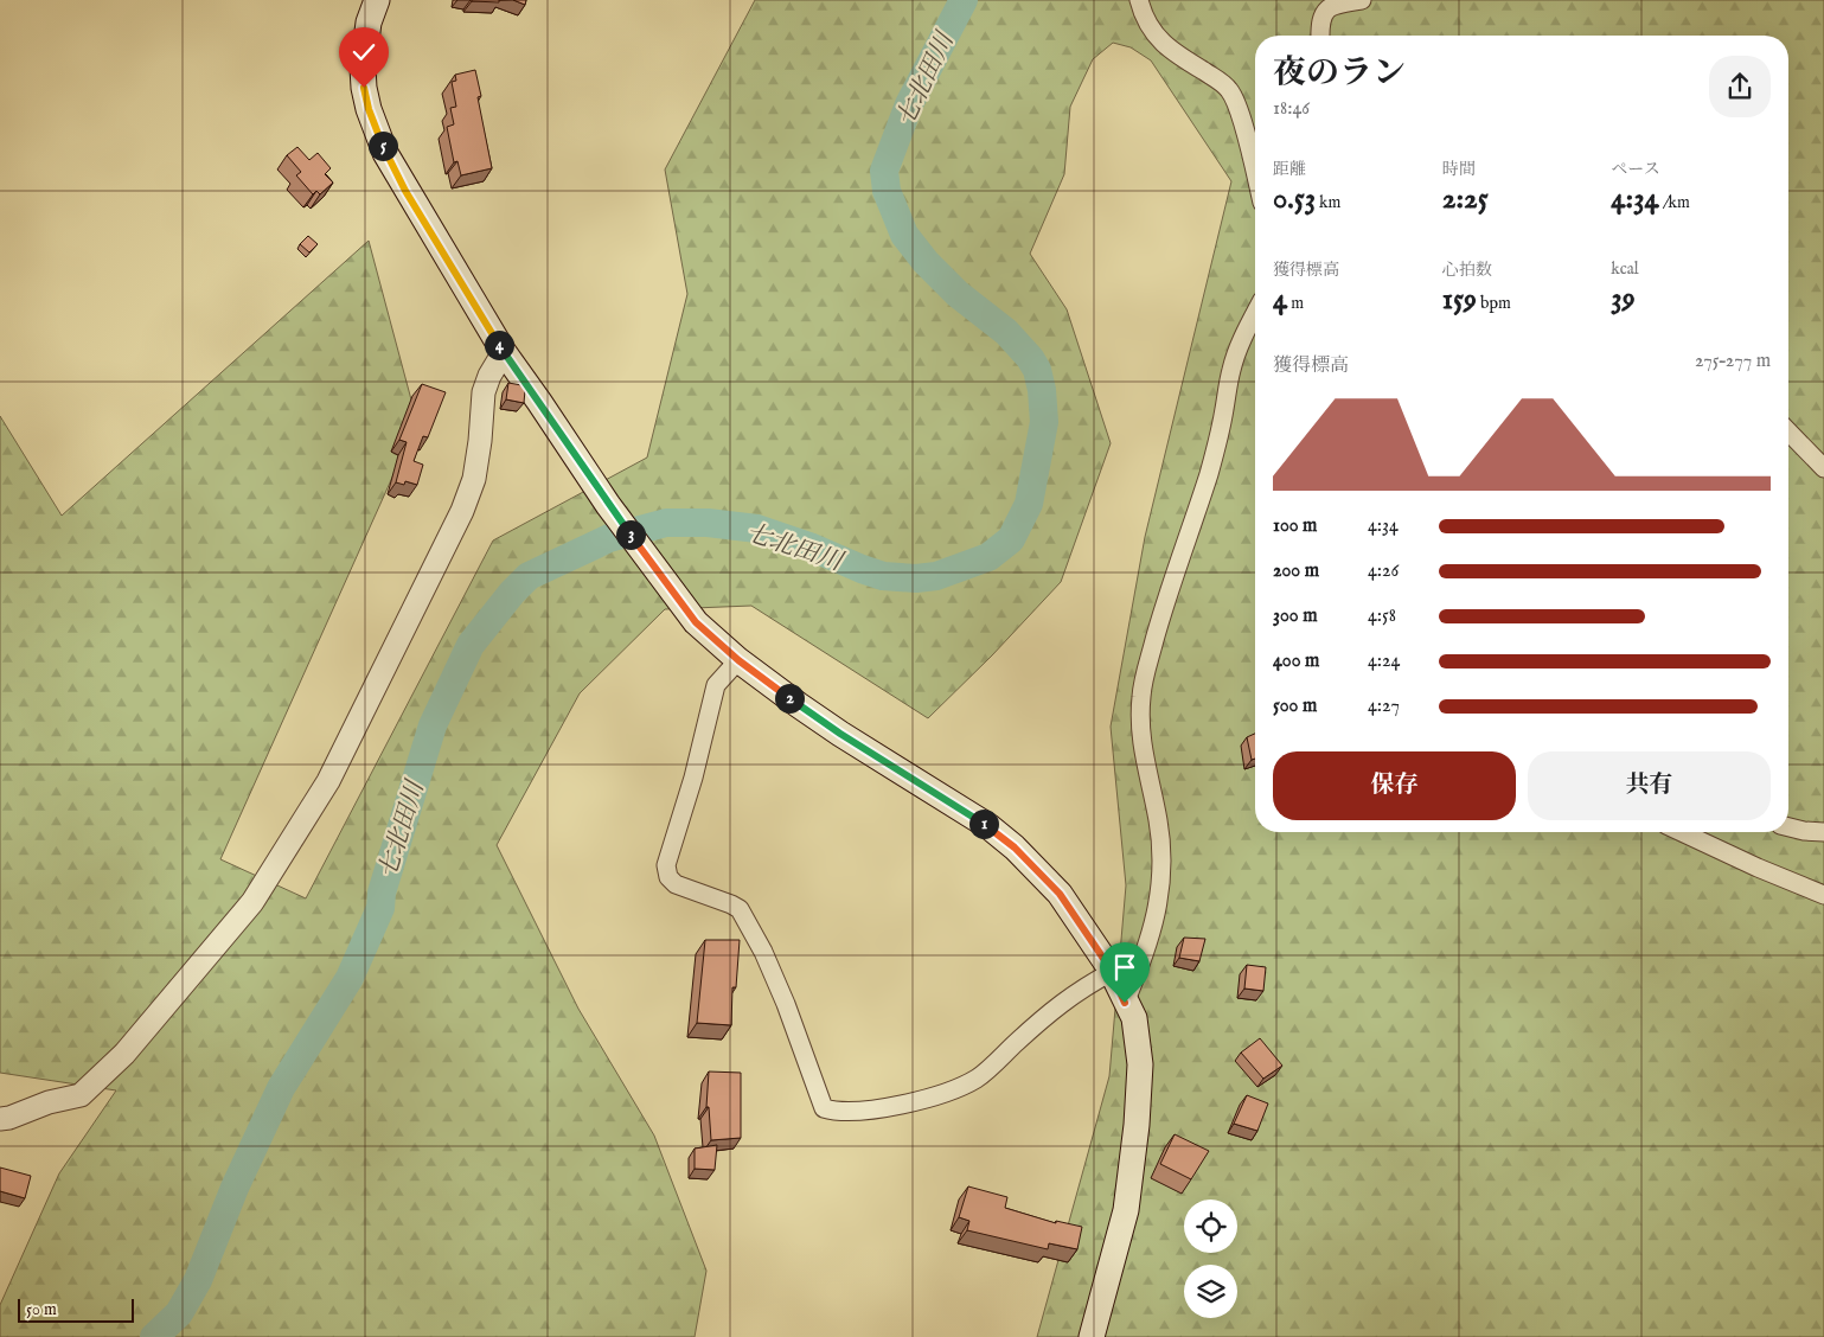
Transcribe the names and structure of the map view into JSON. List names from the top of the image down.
{
  "water": ["七北田川"],
  "scale_bar": "50 m",
  "page": {
    "heading": ["夜のラン", "18:46"],
    "pins": [
      "5",
      "4",
      "3",
      "2",
      "1"
    ],
    "stats": [
      ["距離", "0.53 km"],
      ["時間", "2:25"],
      ["ペース", "4:34 /km"],
      ["獲得標高", "4 m"],
      ["心拍数", "159 bpm"],
      ["kcal", "39"]
    ],
    "chart": ["獲得標高", "275–277 m"],
    "list": [
      {
        "name": "100 m",
        "note": "4:34"
      },
      {
        "name": "200 m",
        "note": "4:26"
      },
      {
        "name": "300 m",
        "note": "4:58"
      },
      {
        "name": "400 m",
        "note": "4:24"
      },
      {
        "name": "500 m",
        "note": "4:27"
      }
    ],
    "buttons": ["保存", "共有"],
    "scale": "50 m"
  }
}
